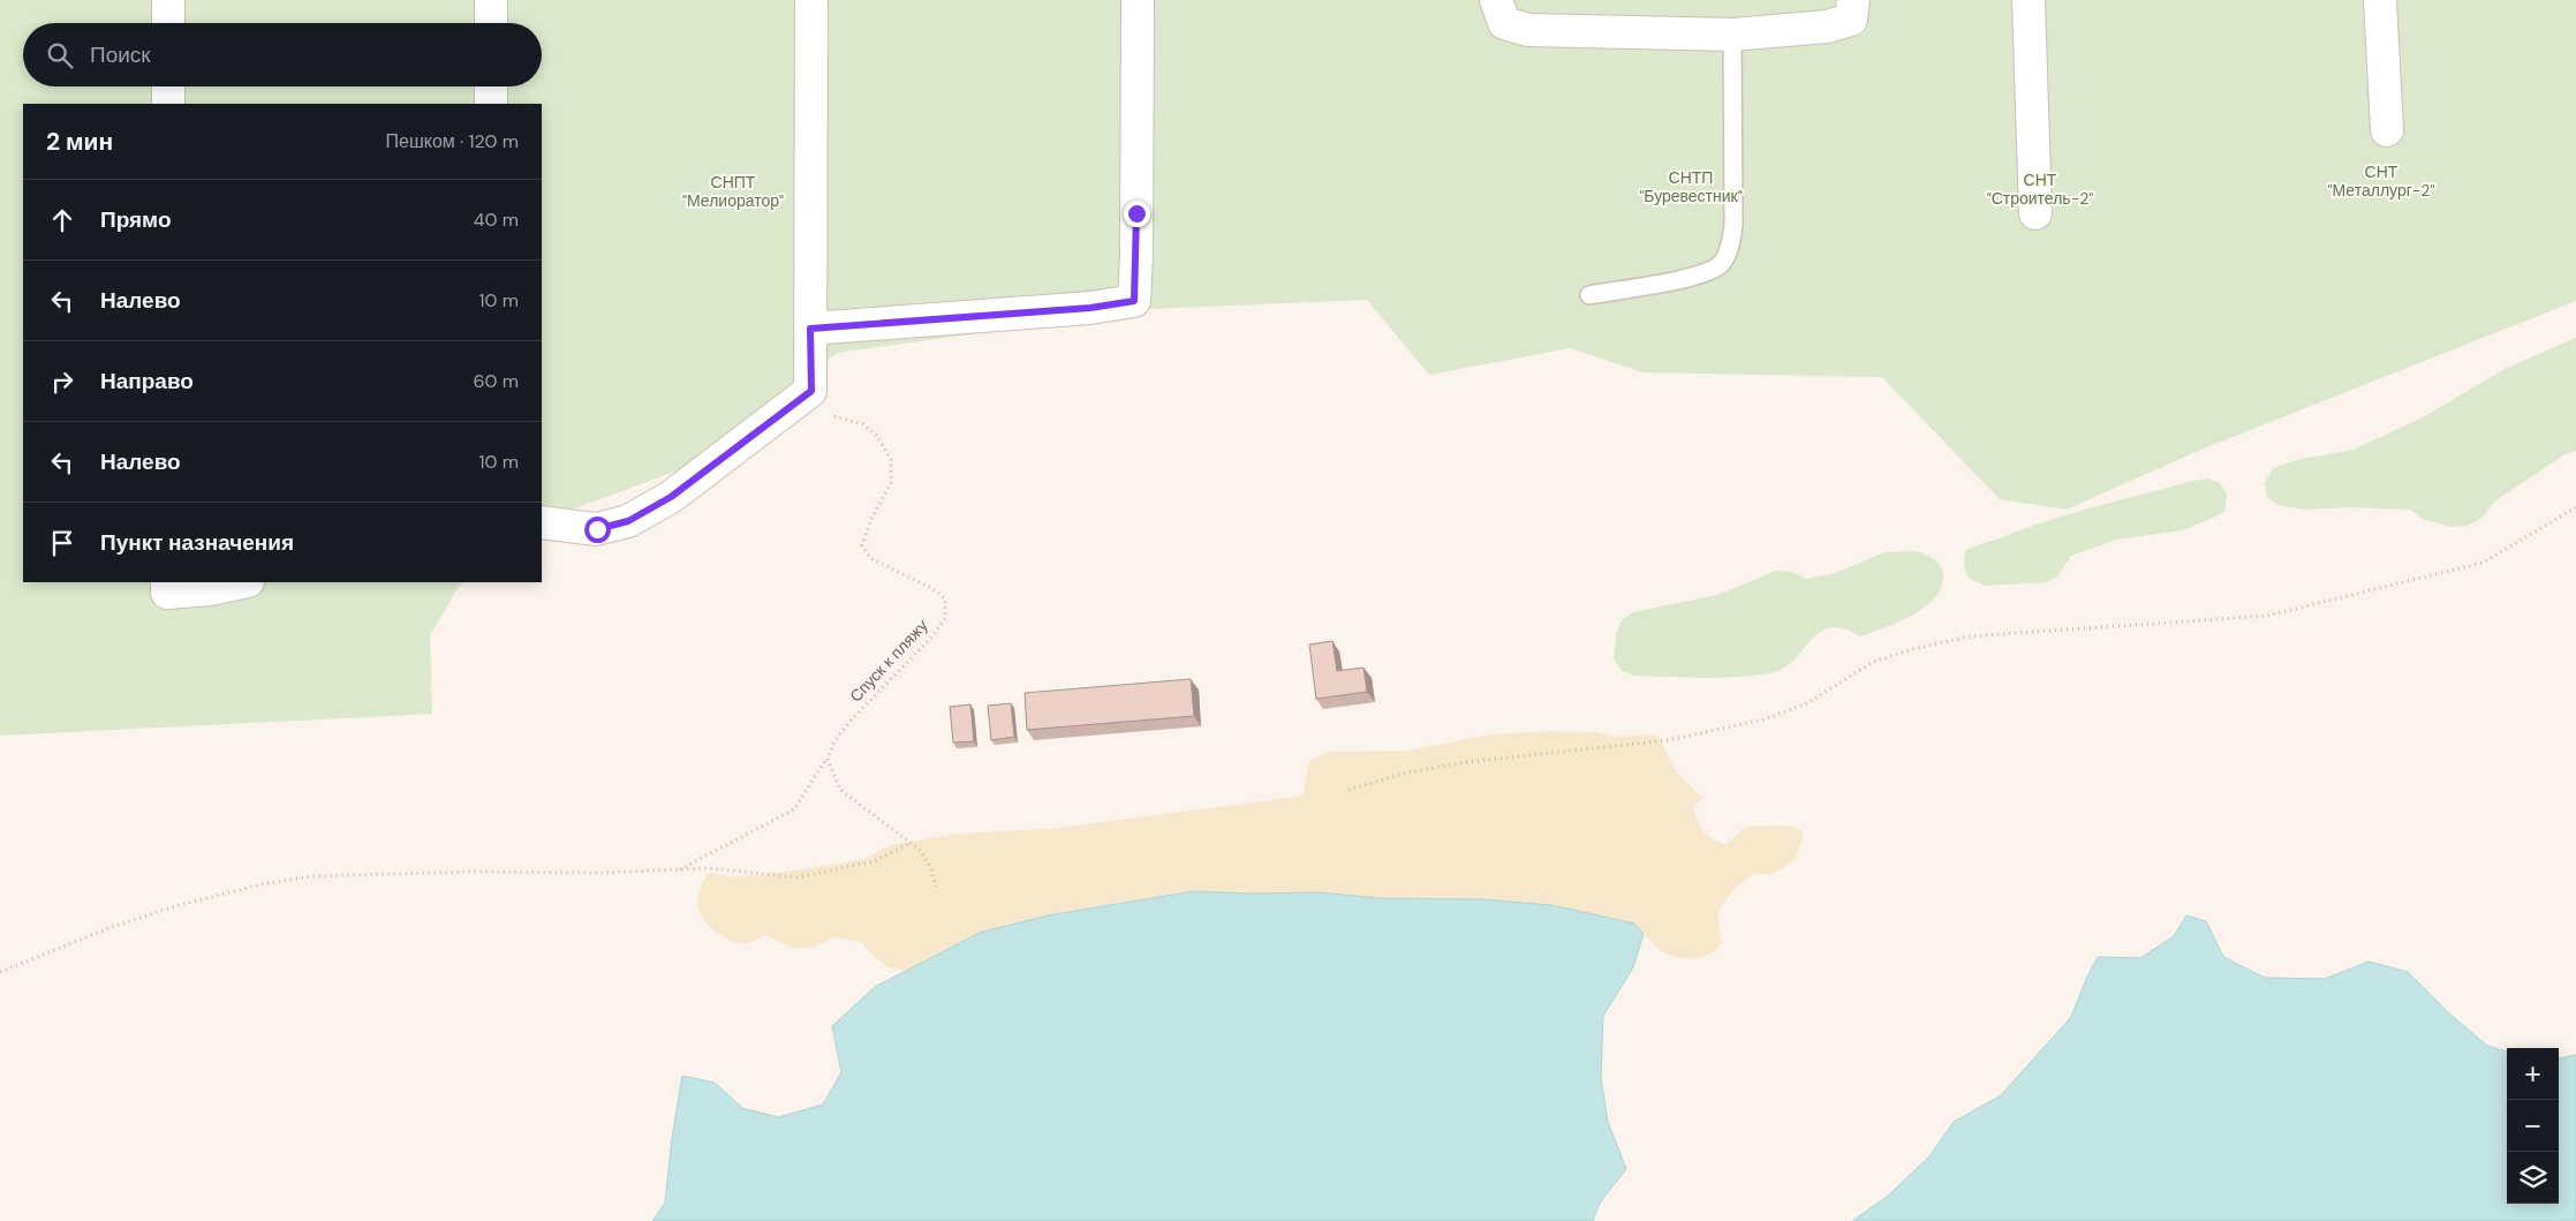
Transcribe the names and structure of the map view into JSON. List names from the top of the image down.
{
  "streets": {
    "path": ["Спуск к пляжу"]
  },
  "parks": [
    "СНТ \"Металлург-2\"",
    "СНТП \"Буревестник\"",
    "СНТ \"Строитель-2\"",
    "СНПТ \"Мелиоратор\""
  ],
  "page": {
    "search": "Поиск",
    "heading": ["2 мин", "Пешком · 120 m"],
    "list": [
      ["Прямо", "40 m"],
      ["Налево", "10 m"],
      ["Направо", "60 m"],
      ["Налево", "10 m"],
      "Пункт назначения"
    ],
    "map_buttons": ["+", "−"]
  }
}
